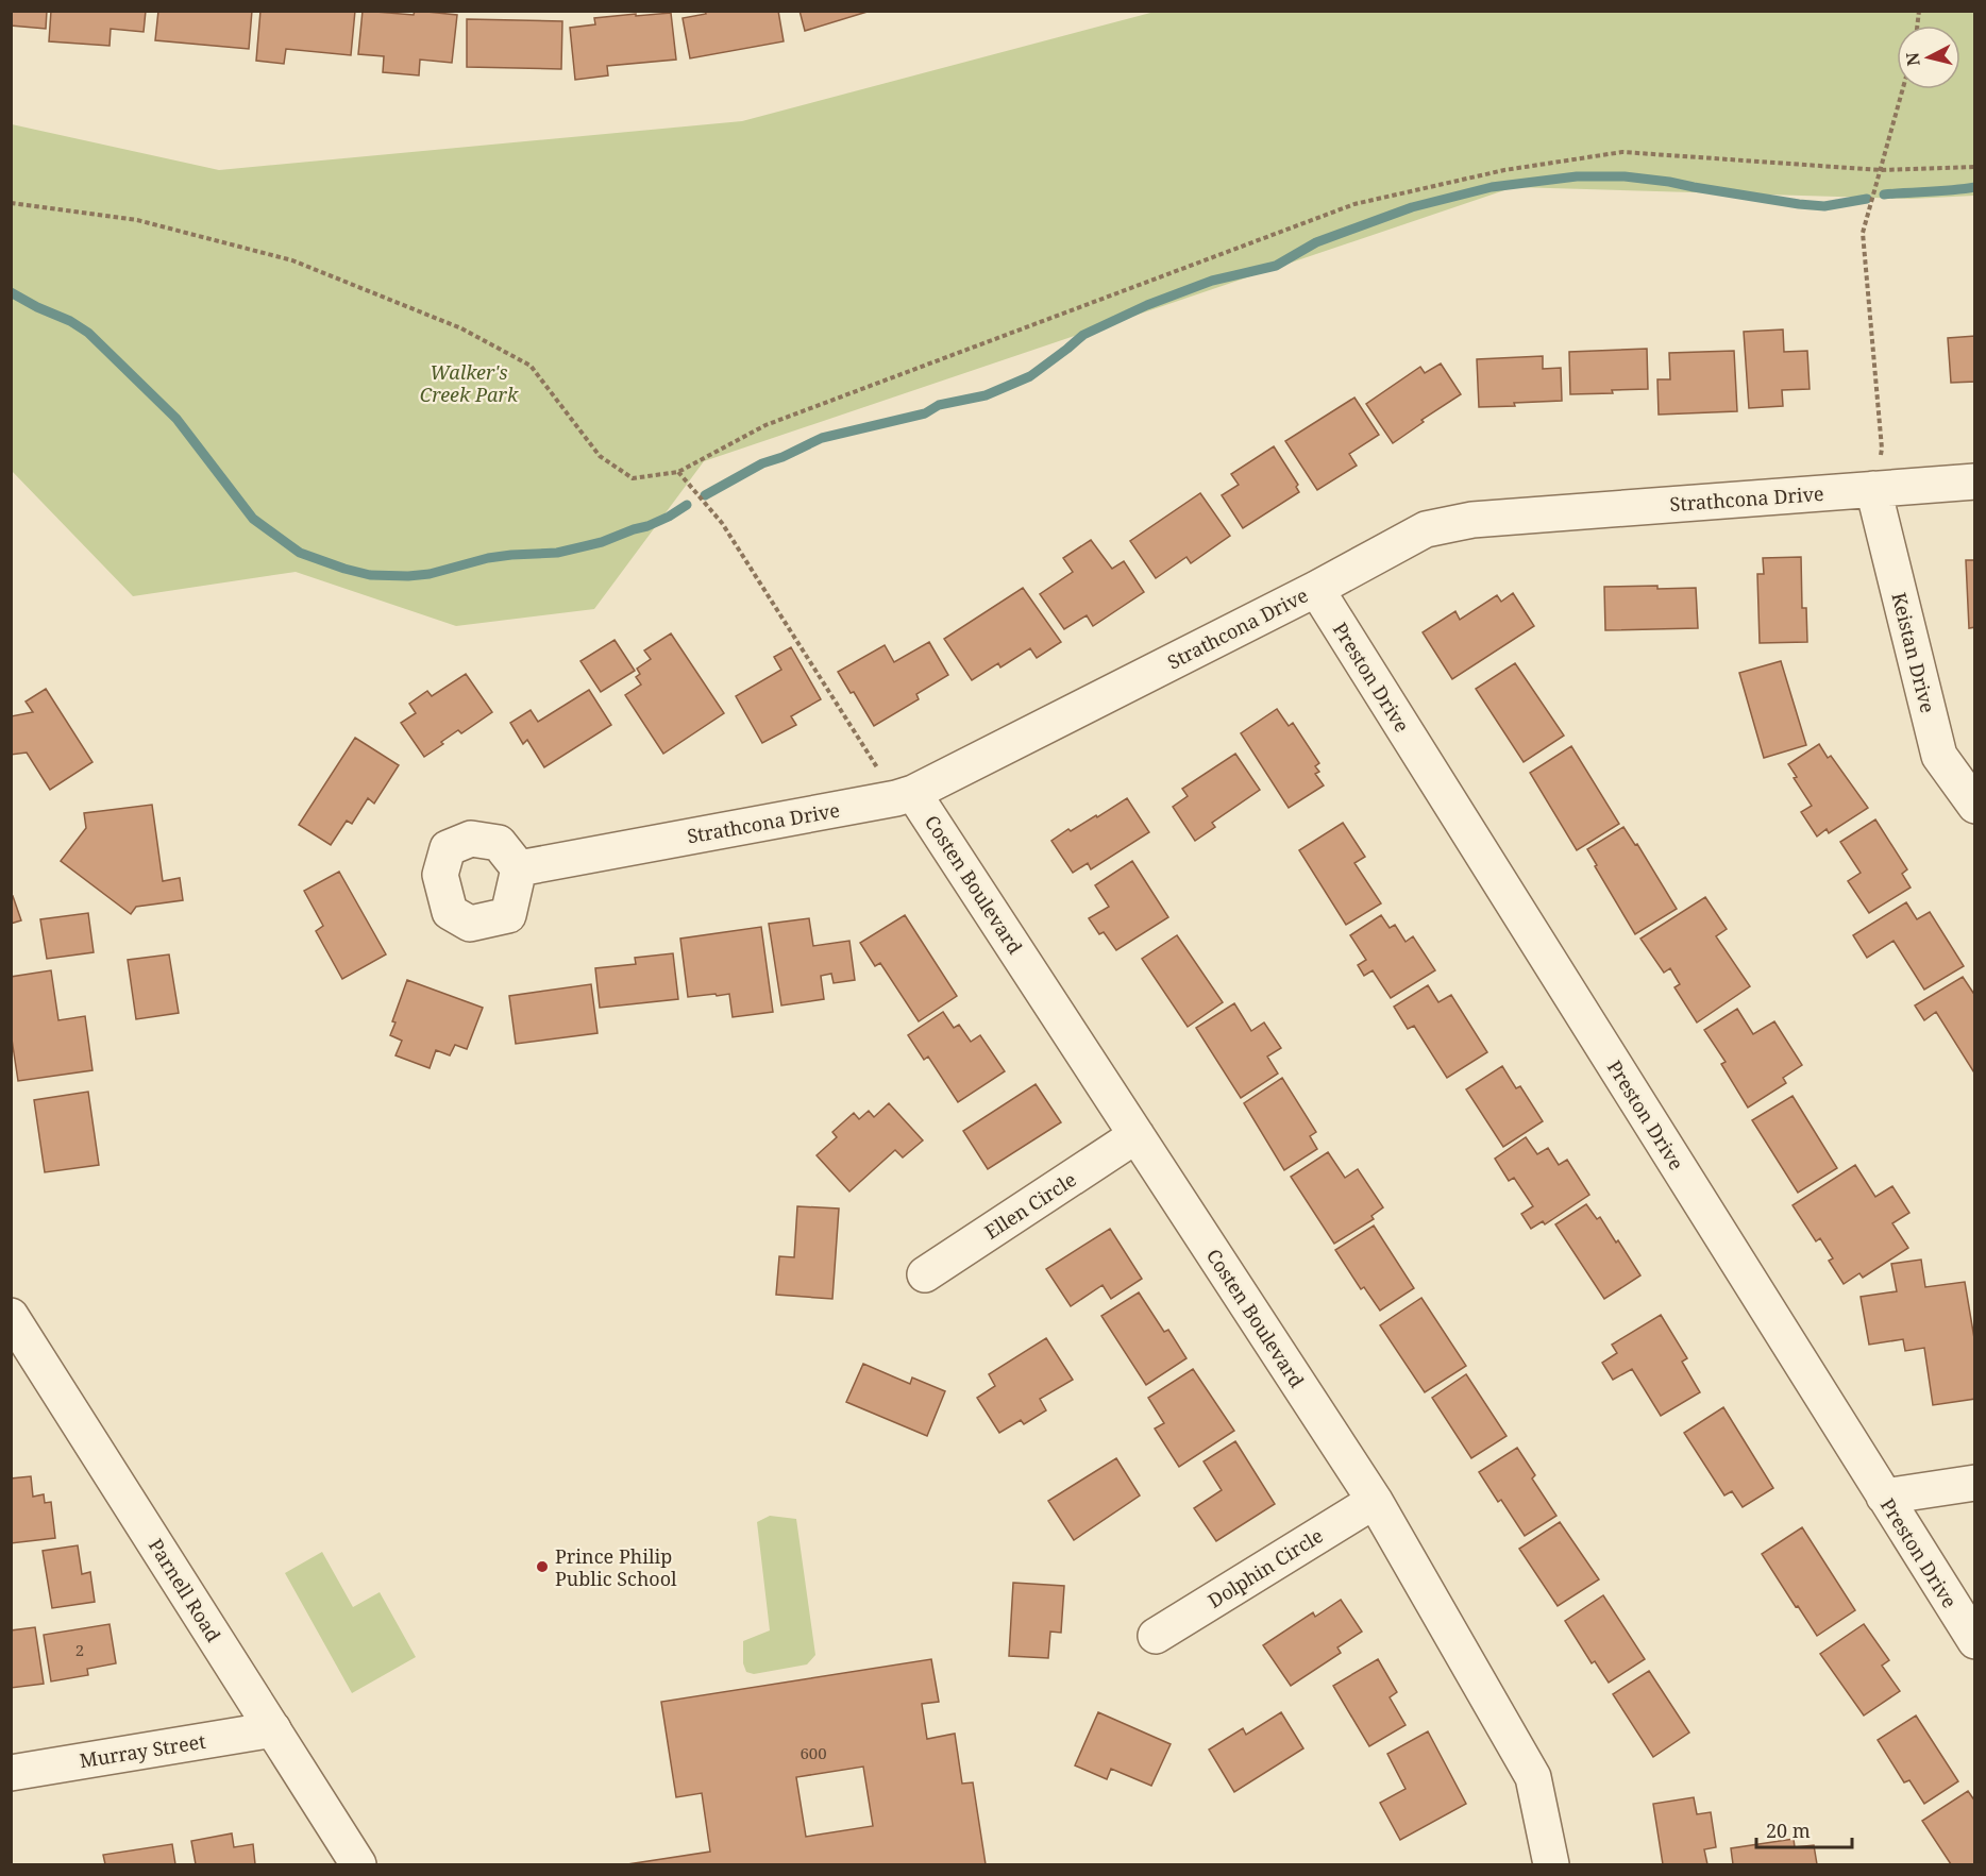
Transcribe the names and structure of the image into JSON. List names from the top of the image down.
{
  "streets": {
    "street": [
      "Strathcona Drive",
      "Keistan Drive",
      "Preston Drive",
      "Costen Boulevard",
      "Ellen Circle",
      "Dolphin Circle",
      "Parnell Road",
      "Murray Street"
    ]
  },
  "crossings": [
    ["Strathcona Drive", "Keistan Drive"],
    ["Strathcona Drive", "Preston Drive"],
    ["Strathcona Drive", "Costen Boulevard"],
    ["Costen Boulevard", "Ellen Circle"],
    ["Costen Boulevard", "Dolphin Circle"],
    ["Parnell Road", "Murray Street"]
  ],
  "parks": ["Walker's Creek Park"],
  "places": ["Prince Philip Public School"],
  "house_numbers": ["2", "600"],
  "scale_bar": "20 m",
  "north": "left"
}
